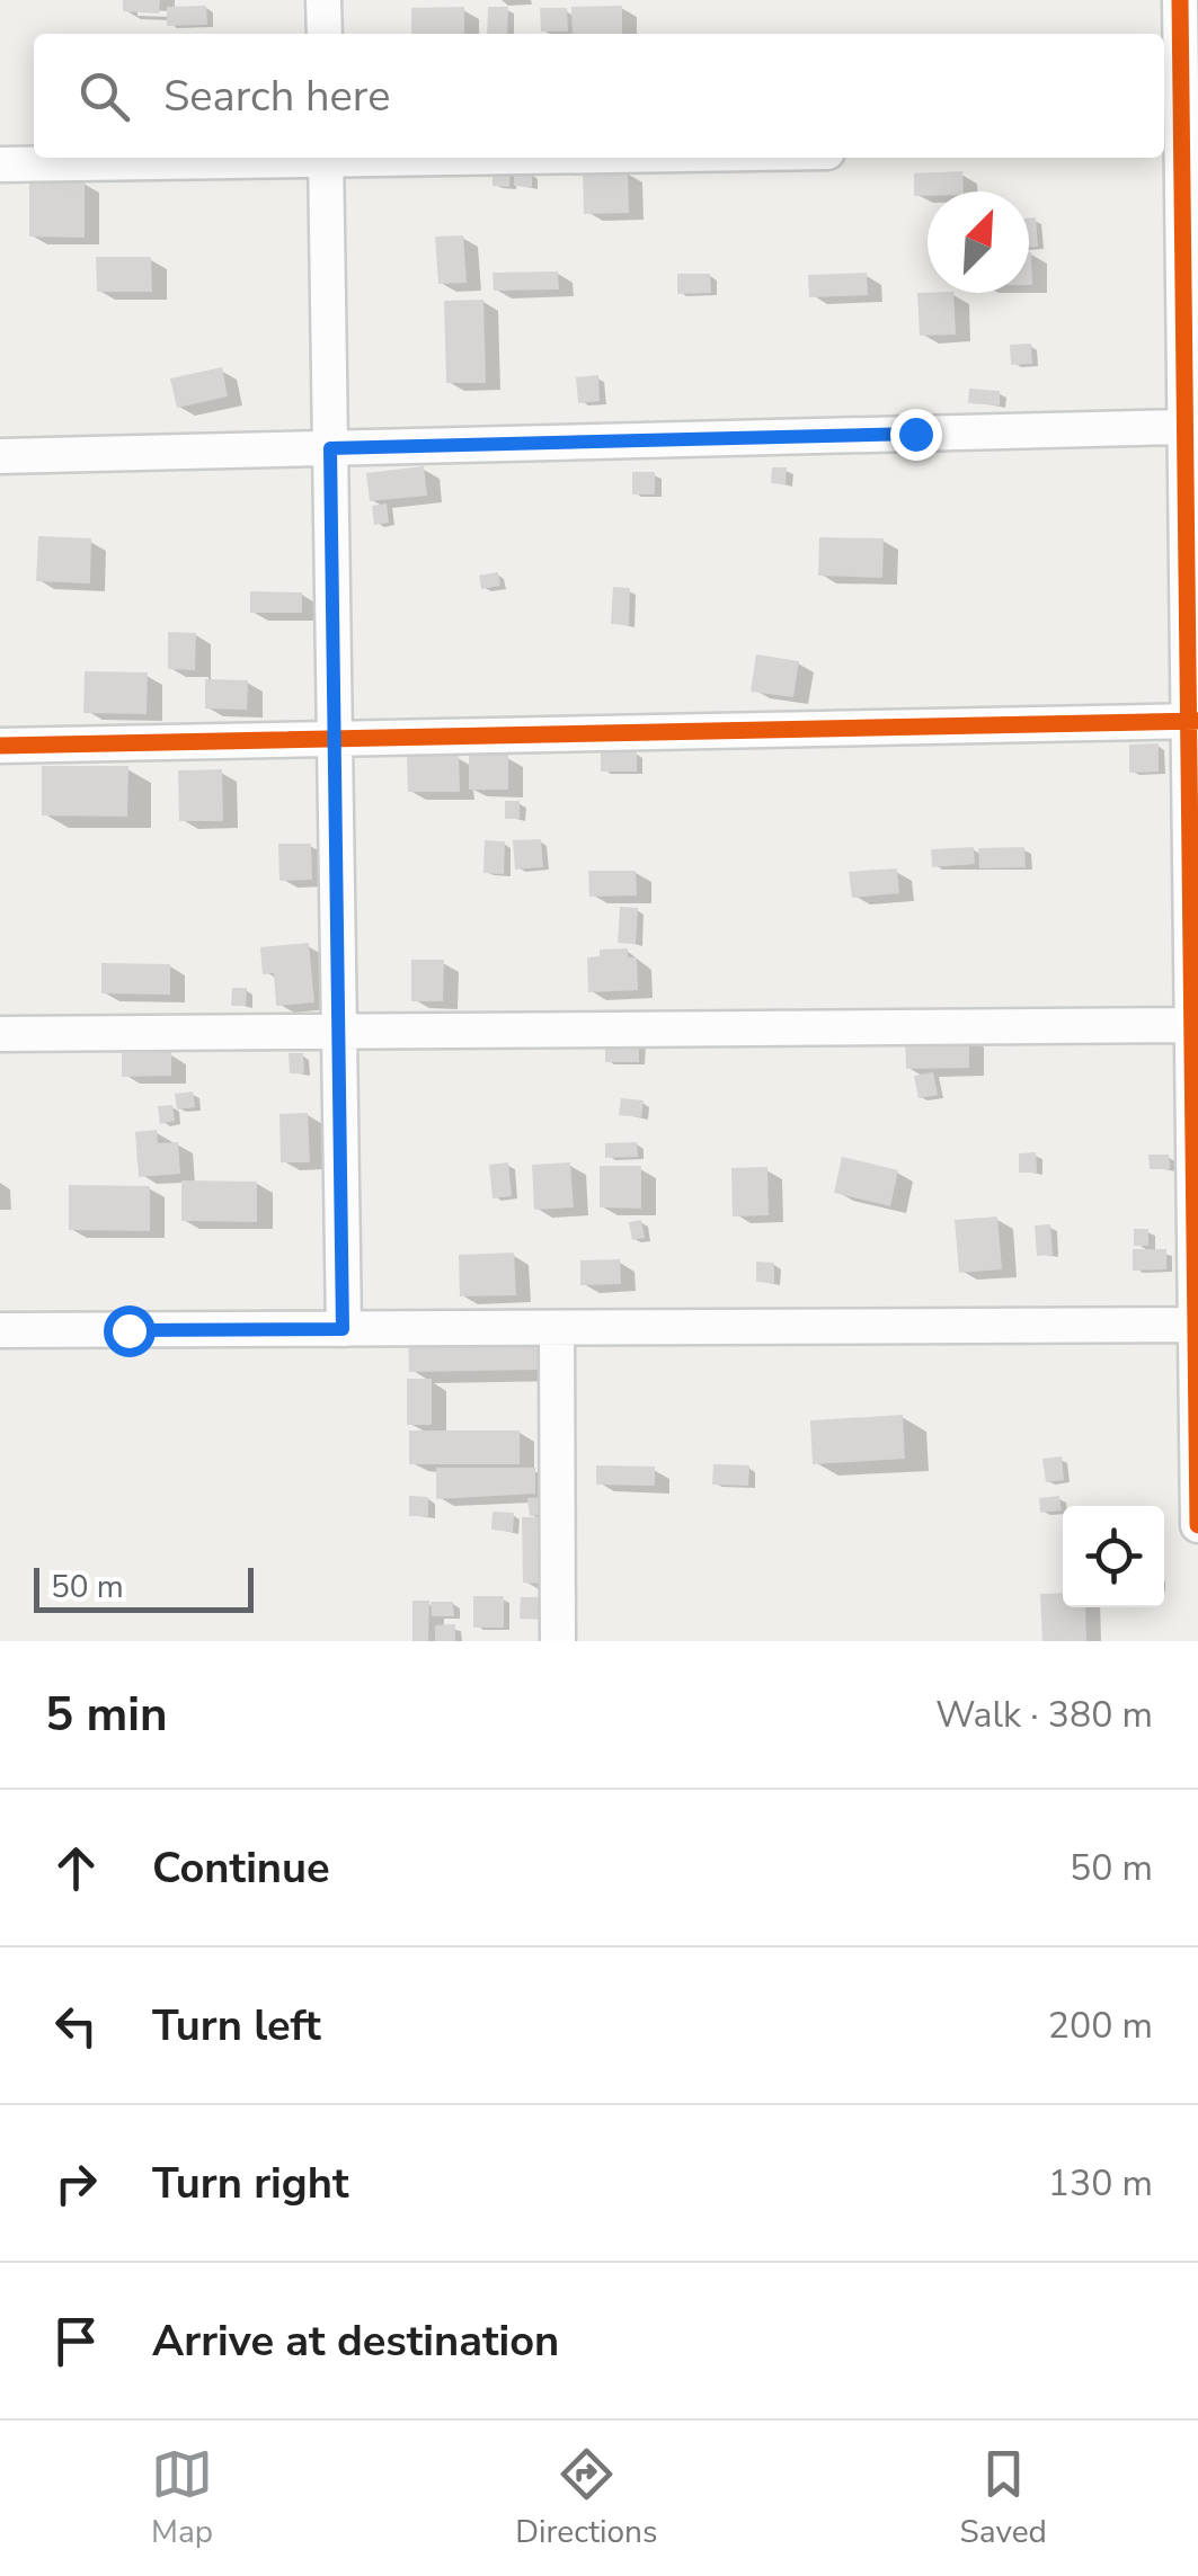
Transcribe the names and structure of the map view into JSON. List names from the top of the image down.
{
  "scale_bar": "50 m",
  "north": "top right",
  "page": {
    "search": "Search here",
    "scale": "50 m",
    "heading": ["5 min", "Walk · 380 m"],
    "list": [
      ["Continue", "50 m"],
      ["Turn left", "200 m"],
      ["Turn right", "130 m"],
      "Arrive at destination"
    ],
    "nav": ["Map", "Directions", "Saved"]
  }
}
